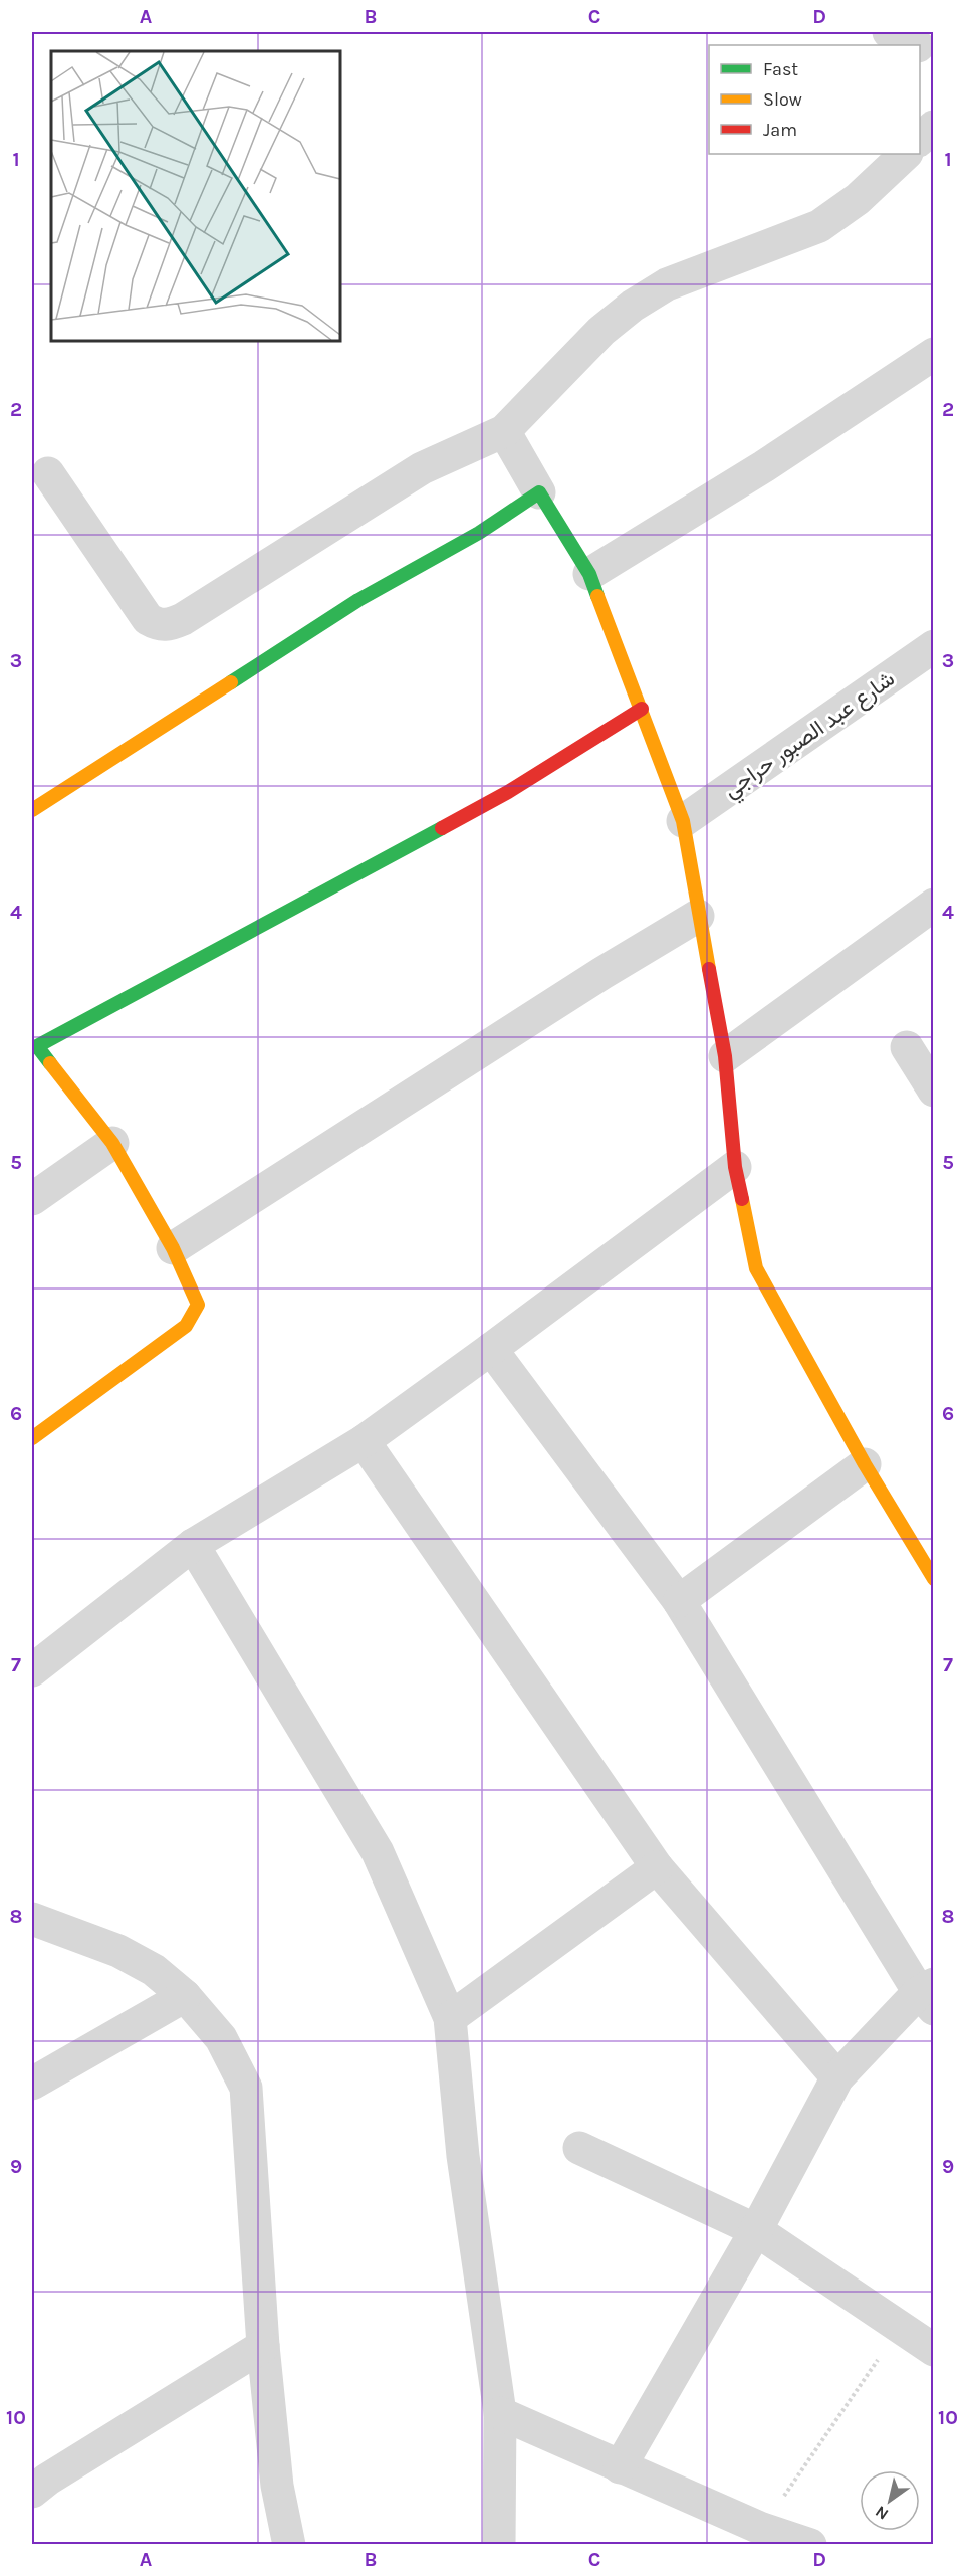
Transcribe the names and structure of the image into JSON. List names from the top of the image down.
{
  "streets": {
    "street": ["شارع عبد الصبور حراجي"]
  },
  "legend": ["Fast", "Slow", "Jam"],
  "north": "bottom left",
  "grid": {
    "columns": [
      "A",
      "B",
      "C",
      "D"
    ],
    "rows": [
      "1",
      "2",
      "3",
      "4",
      "5",
      "6",
      "7",
      "8",
      "9",
      "10"
    ]
  }
}
